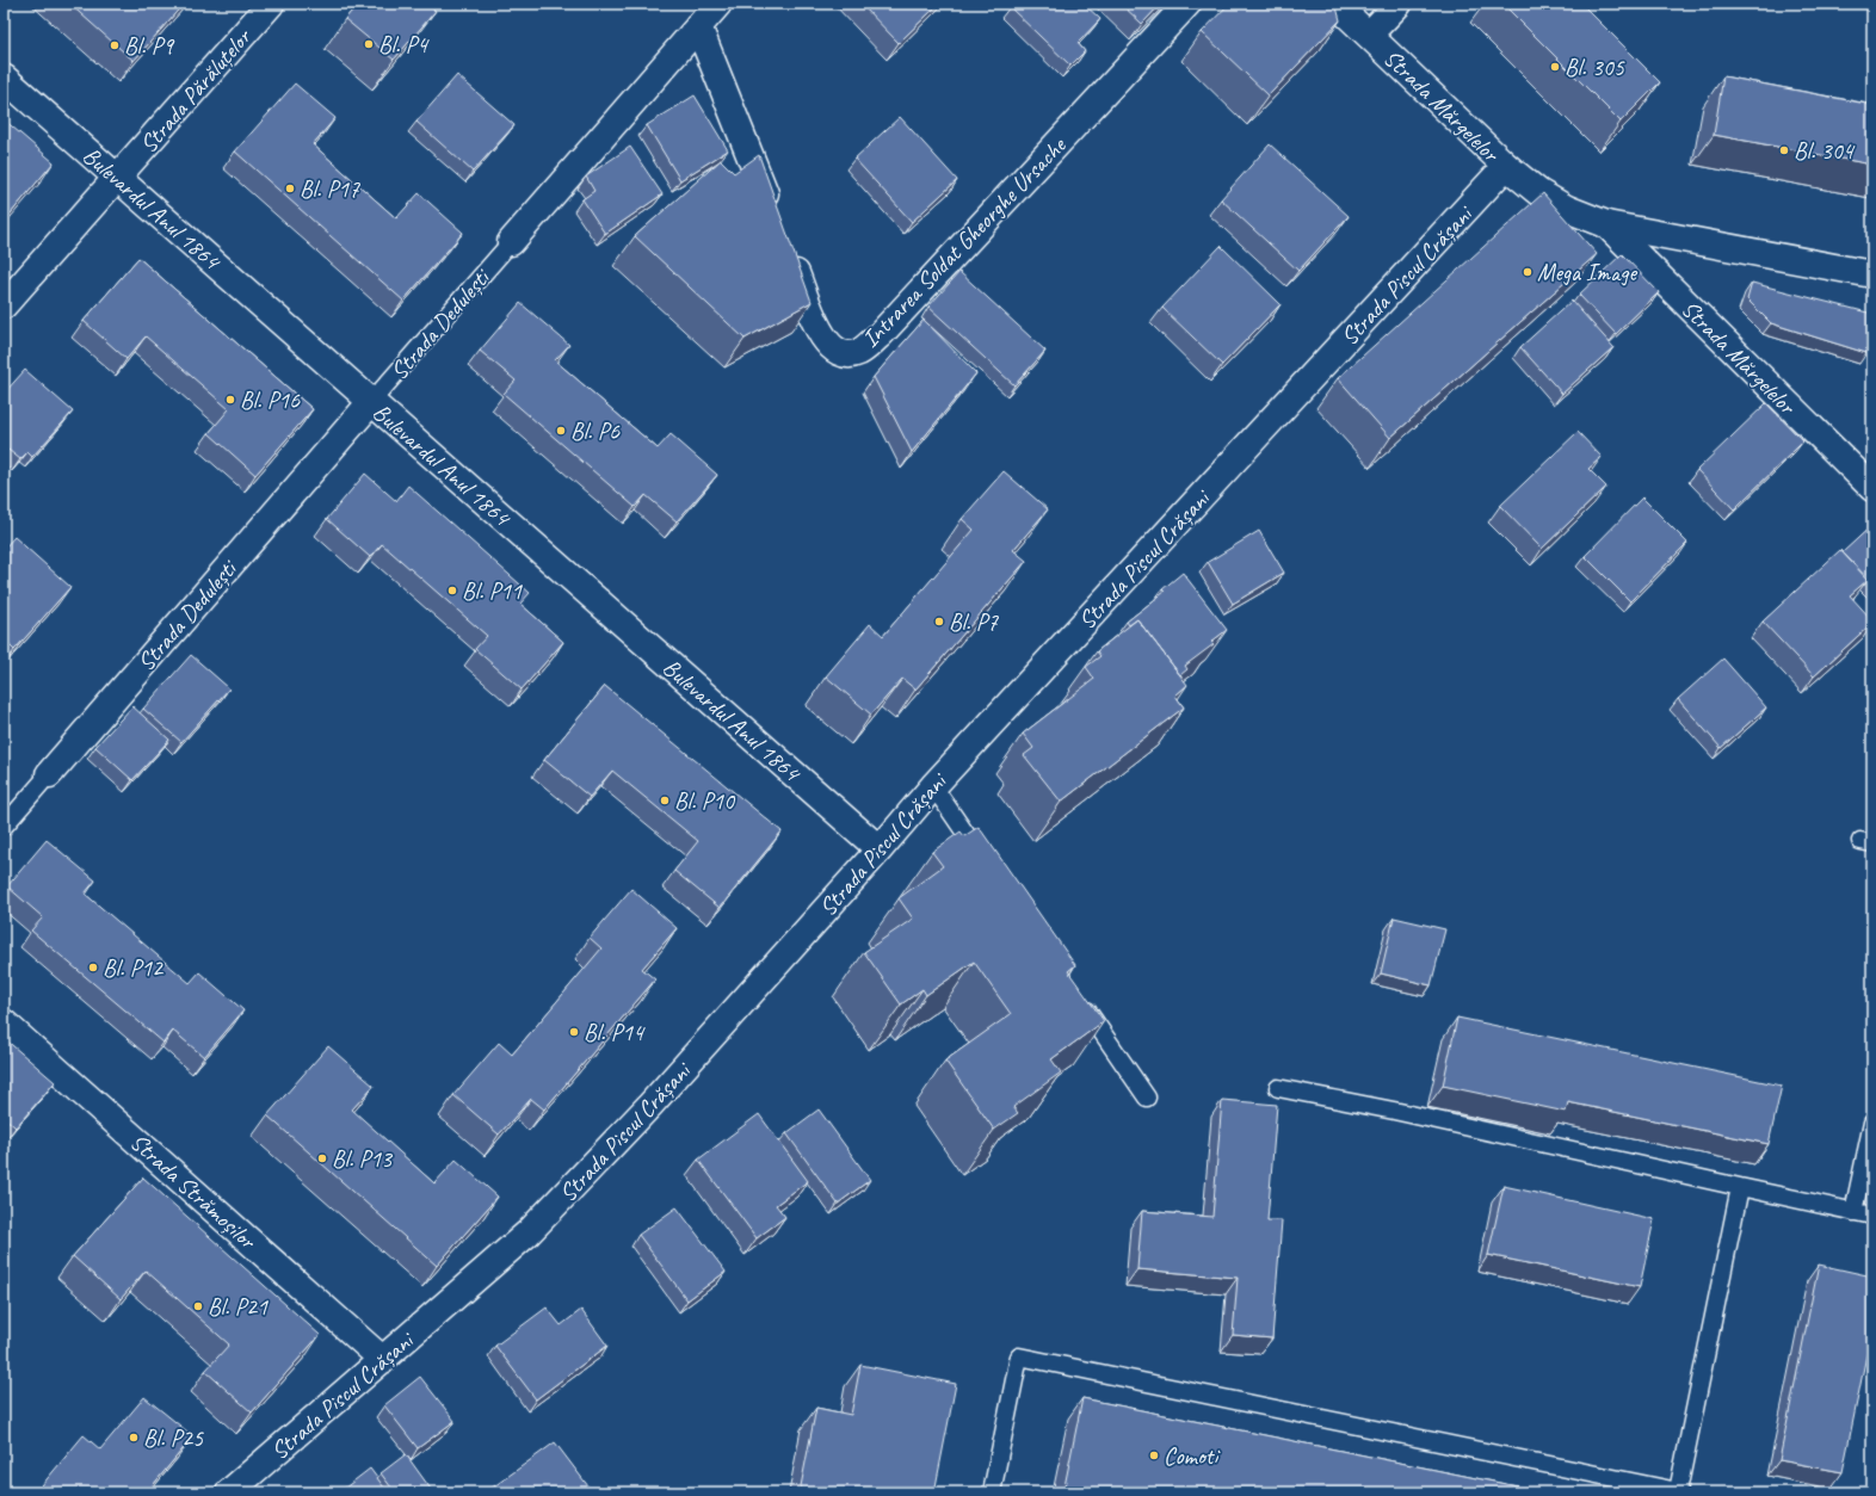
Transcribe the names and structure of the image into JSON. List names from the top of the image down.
{
  "streets": {
    "street": [
      "Strada Părăluțelor",
      "Strada Mărgelelor",
      "Bulevardul Anul 1864",
      "Intrarea Soldat Gheorghe Ursache",
      "Strada Piscul Crășani",
      "Strada Dedulești",
      "Strada Strămoșilor"
    ]
  },
  "crossings": [
    ["Strada Părăluțelor", "Bulevardul Anul 1864"],
    ["Strada Mărgelelor", "Strada Piscul Crășani"],
    ["Bulevardul Anul 1864", "Strada Piscul Crășani"],
    ["Bulevardul Anul 1864", "Strada Dedulești"],
    ["Strada Piscul Crășani", "Strada Strămoșilor"]
  ],
  "places": [
    "Bl. P4",
    "Bl. P9",
    "Bl. 305",
    "Bl. 304",
    "Bl. P17",
    "Mega Image",
    "Bl. P16",
    "Bl. P6",
    "Bl. P11",
    "Bl. P7",
    "Bl. P10",
    "Bl. P12",
    "Bl. P14",
    "Bl. P13",
    "Bl. P21",
    "Bl. P25",
    "Comoti"
  ]
}
